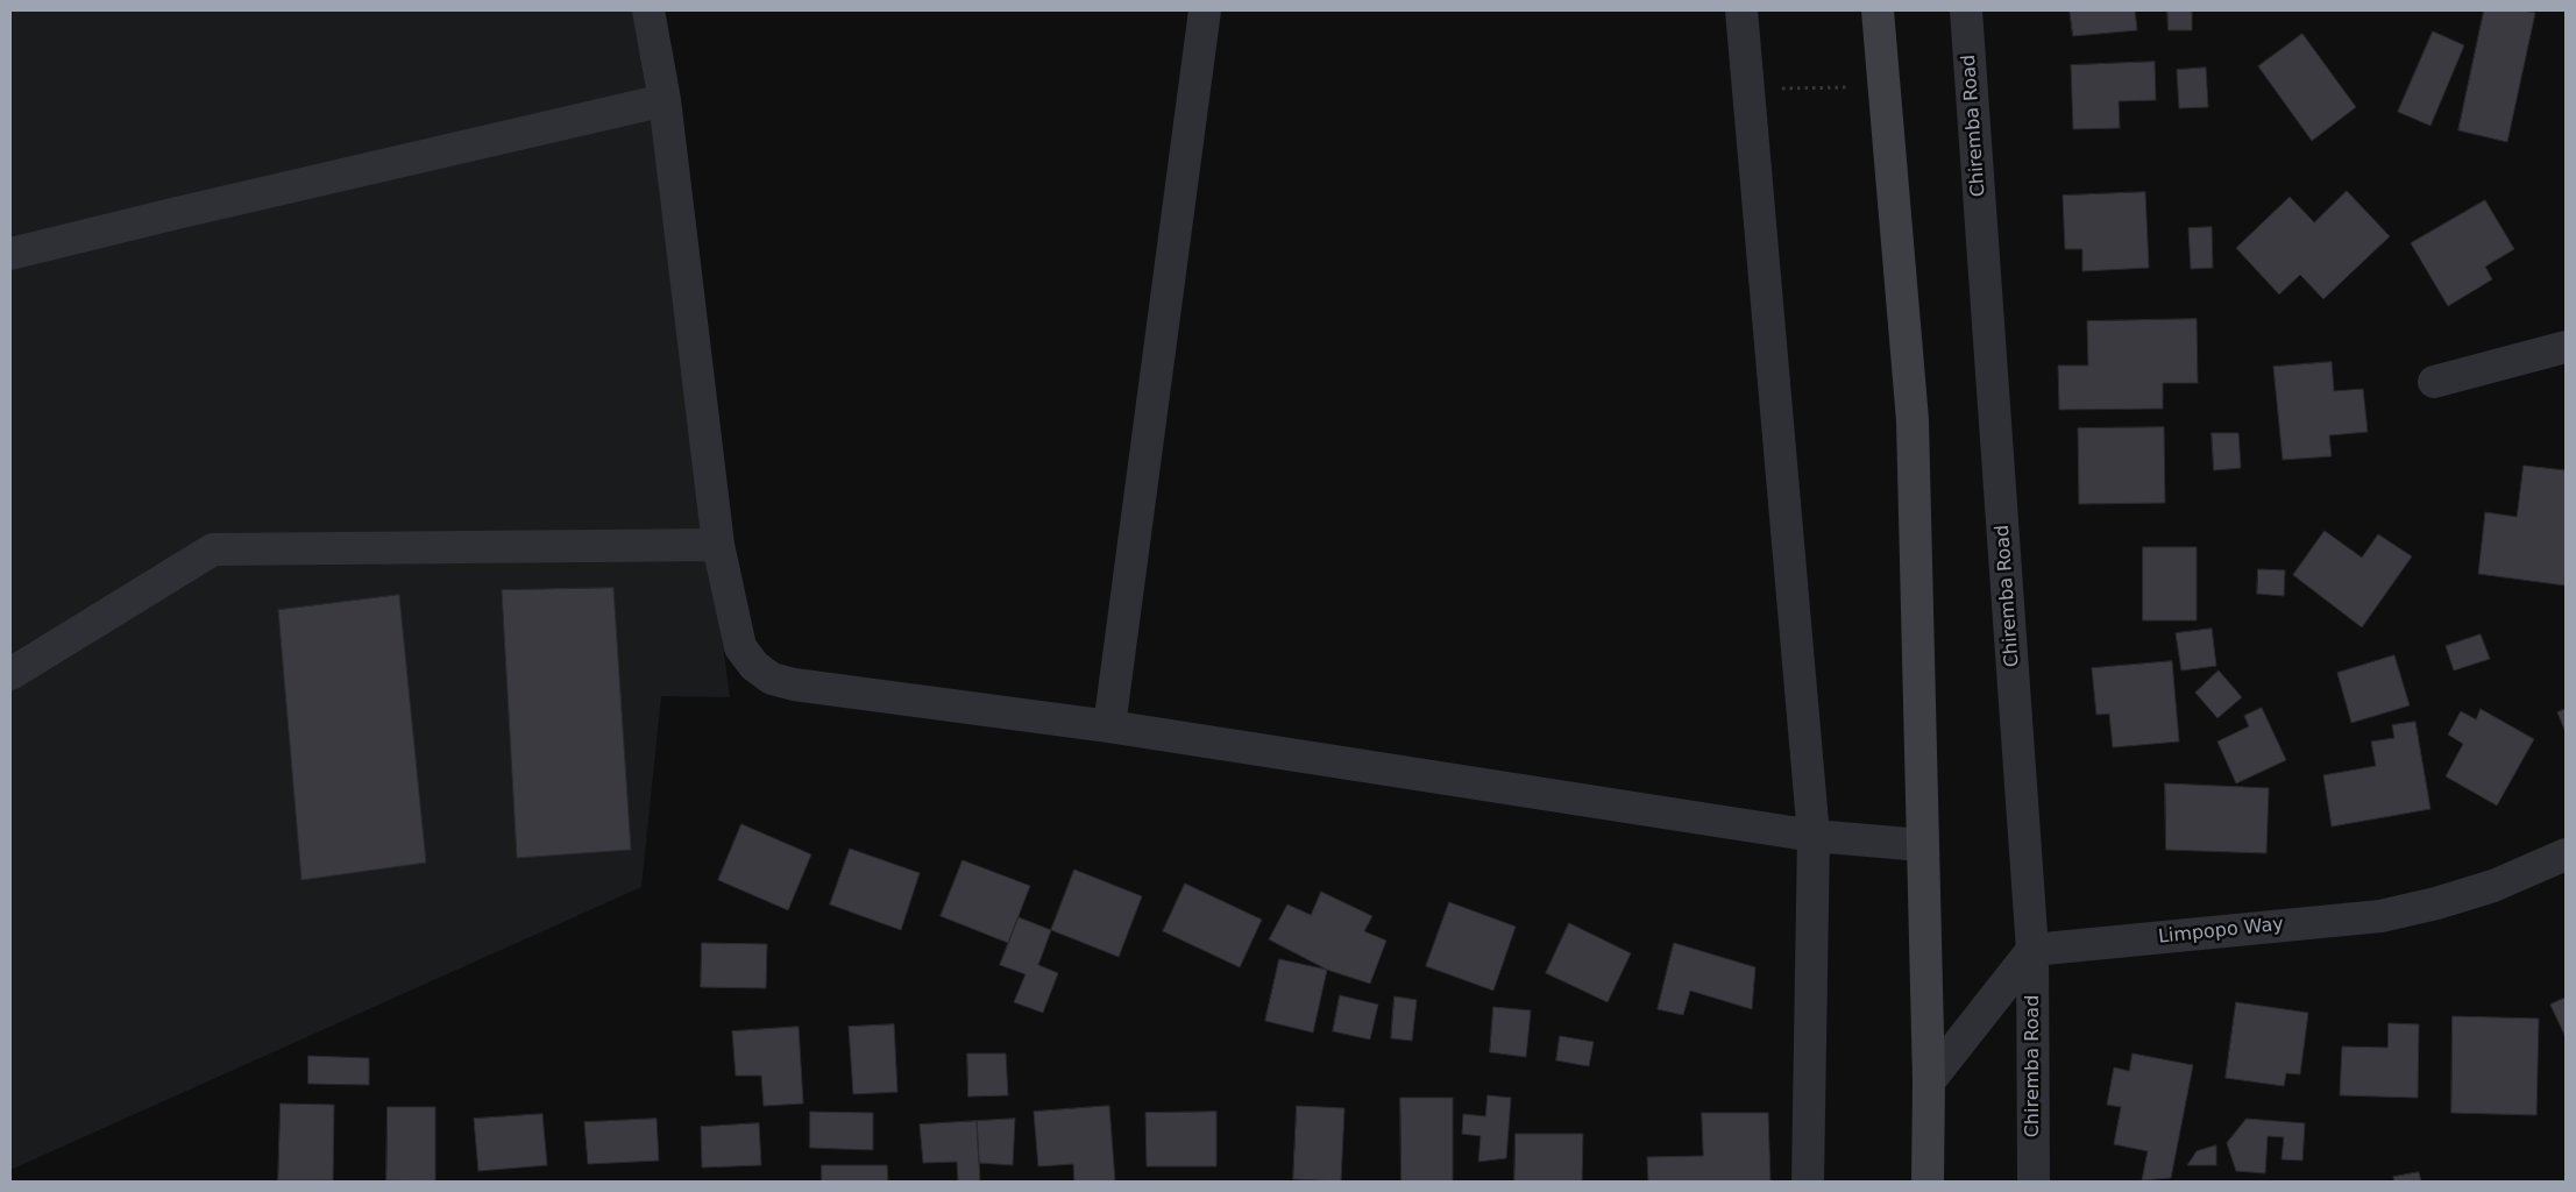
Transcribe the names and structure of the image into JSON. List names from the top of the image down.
{
  "streets": {
    "street": ["Chiremba Road", "Limpopo Way"]
  },
  "crossings": [
    ["Chiremba Road", "Limpopo Way"]
  ]
}
